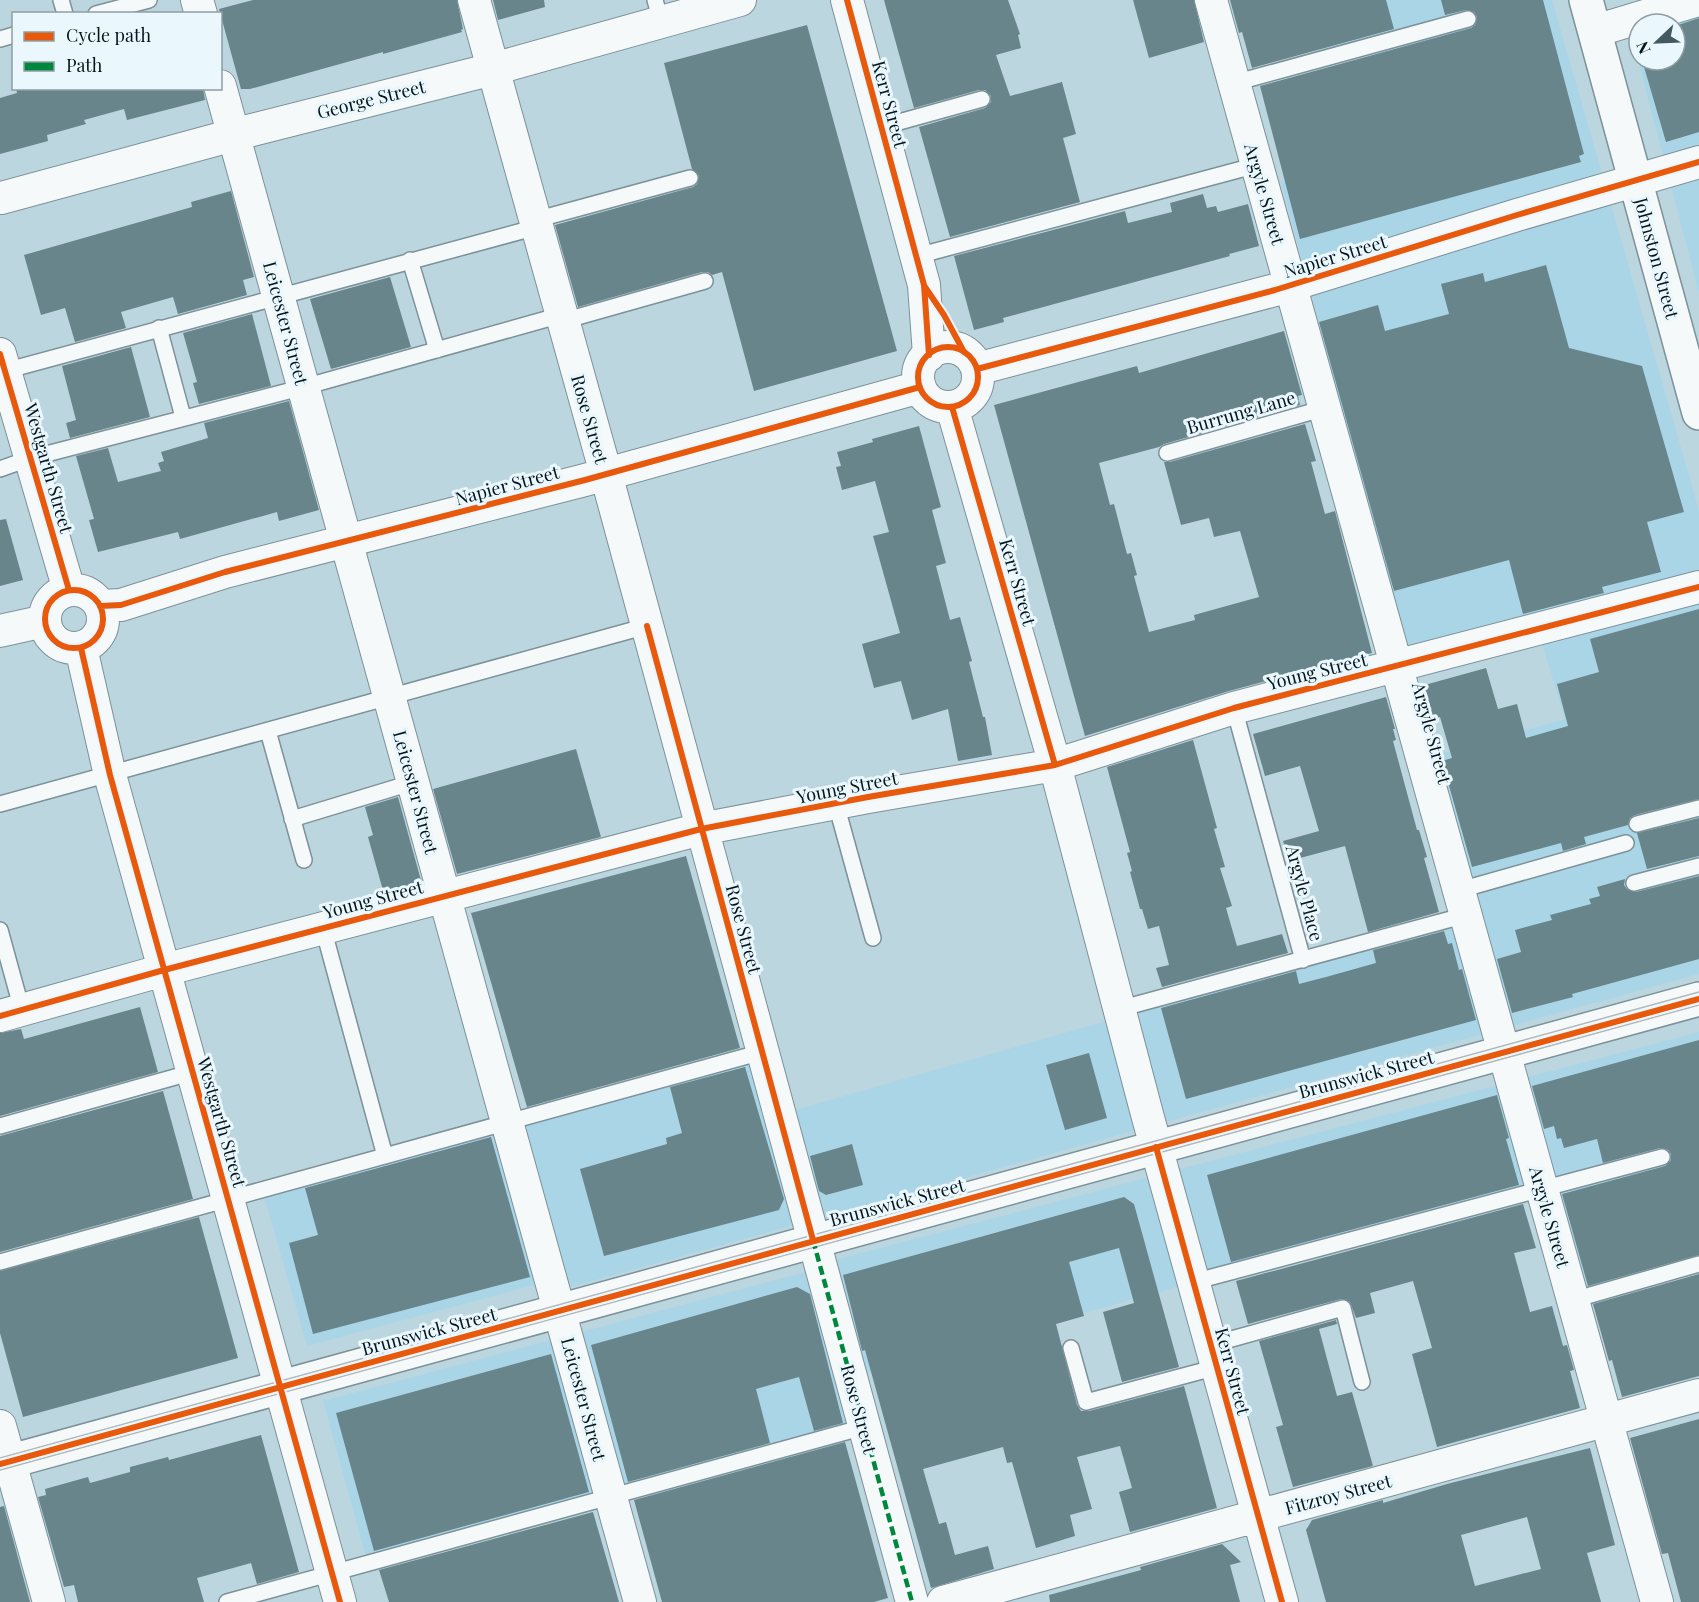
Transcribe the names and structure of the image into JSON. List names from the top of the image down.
{
  "streets": {
    "street": [
      "George Street",
      "Kerr Street",
      "Argyle Street",
      "Napier Street",
      "Johnston Street",
      "Leicester Street",
      "Rose Street",
      "Westgarth Street",
      "Young Street",
      "Brunswick Street",
      "Fitzroy Street"
    ],
    "lane": ["Burrung Lane", "Argyle Place"]
  },
  "crossings": [
    ["George Street", "Leicester Street"],
    ["George Street", "Rose Street"],
    ["Kerr Street", "Napier Street"],
    ["Kerr Street", "Young Street"],
    ["Kerr Street", "Brunswick Street"],
    ["Kerr Street", "Fitzroy Street"],
    ["Argyle Street", "Napier Street"],
    ["Argyle Street", "Burrung Lane"],
    ["Argyle Street", "Young Street"],
    ["Argyle Street", "Argyle Place"],
    ["Argyle Street", "Brunswick Street"],
    ["Argyle Street", "Fitzroy Street"],
    ["Napier Street", "Johnston Street"],
    ["Napier Street", "Leicester Street"],
    ["Napier Street", "Rose Street"],
    ["Napier Street", "Westgarth Street"],
    ["Leicester Street", "Young Street"],
    ["Leicester Street", "Brunswick Street"],
    ["Rose Street", "Young Street"],
    ["Rose Street", "Brunswick Street"],
    ["Westgarth Street", "Young Street"],
    ["Westgarth Street", "Brunswick Street"],
    ["Young Street", "Argyle Place"]
  ],
  "legend": ["Cycle path", "Path"],
  "north": "bottom left"
}
